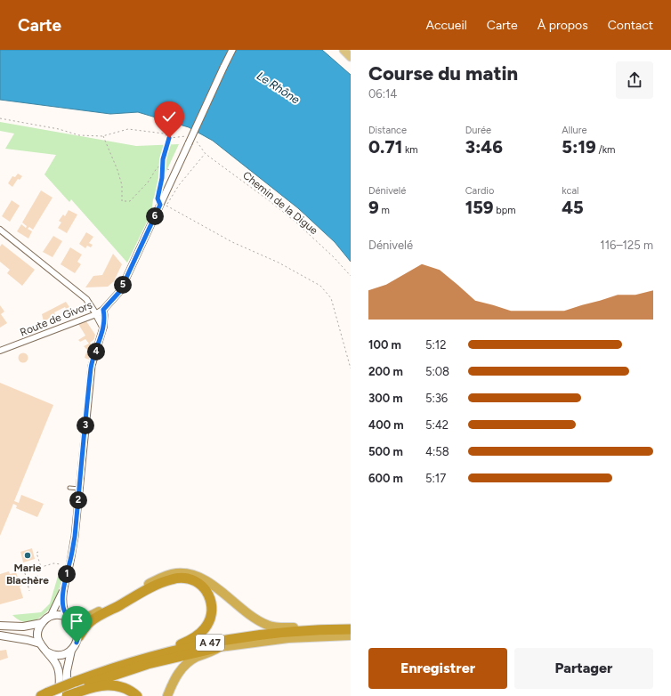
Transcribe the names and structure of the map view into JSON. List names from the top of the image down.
{
  "streets": {
    "highway": ["A 47"],
    "street": ["Route de Givors"],
    "path": ["Chemin de la Digue"]
  },
  "water": ["Le Rhône"],
  "places": ["Marie Blachère"],
  "page": {
    "header": "Carte",
    "nav": [
      "Accueil",
      "Carte",
      "À propos",
      "Contact"
    ],
    "heading": ["Course du matin", "06:14"],
    "stats": [
      ["Distance", "0.71 km"],
      ["Durée", "3:46"],
      ["Allure", "5:19 /km"],
      ["Dénivelé", "9 m"],
      ["Cardio", "159 bpm"],
      ["kcal", "45"]
    ],
    "pins": [
      "6",
      "5",
      "4",
      "3",
      "2",
      "1"
    ],
    "chart": ["Dénivelé", "116–125 m"],
    "list": [
      {
        "name": "100 m",
        "note": "5:12"
      },
      {
        "name": "200 m",
        "note": "5:08"
      },
      {
        "name": "300 m",
        "note": "5:36"
      },
      {
        "name": "400 m",
        "note": "5:42"
      },
      {
        "name": "500 m",
        "note": "4:58"
      },
      {
        "name": "600 m",
        "note": "5:17"
      }
    ],
    "buttons": ["Enregistrer", "Partager"]
  }
}
